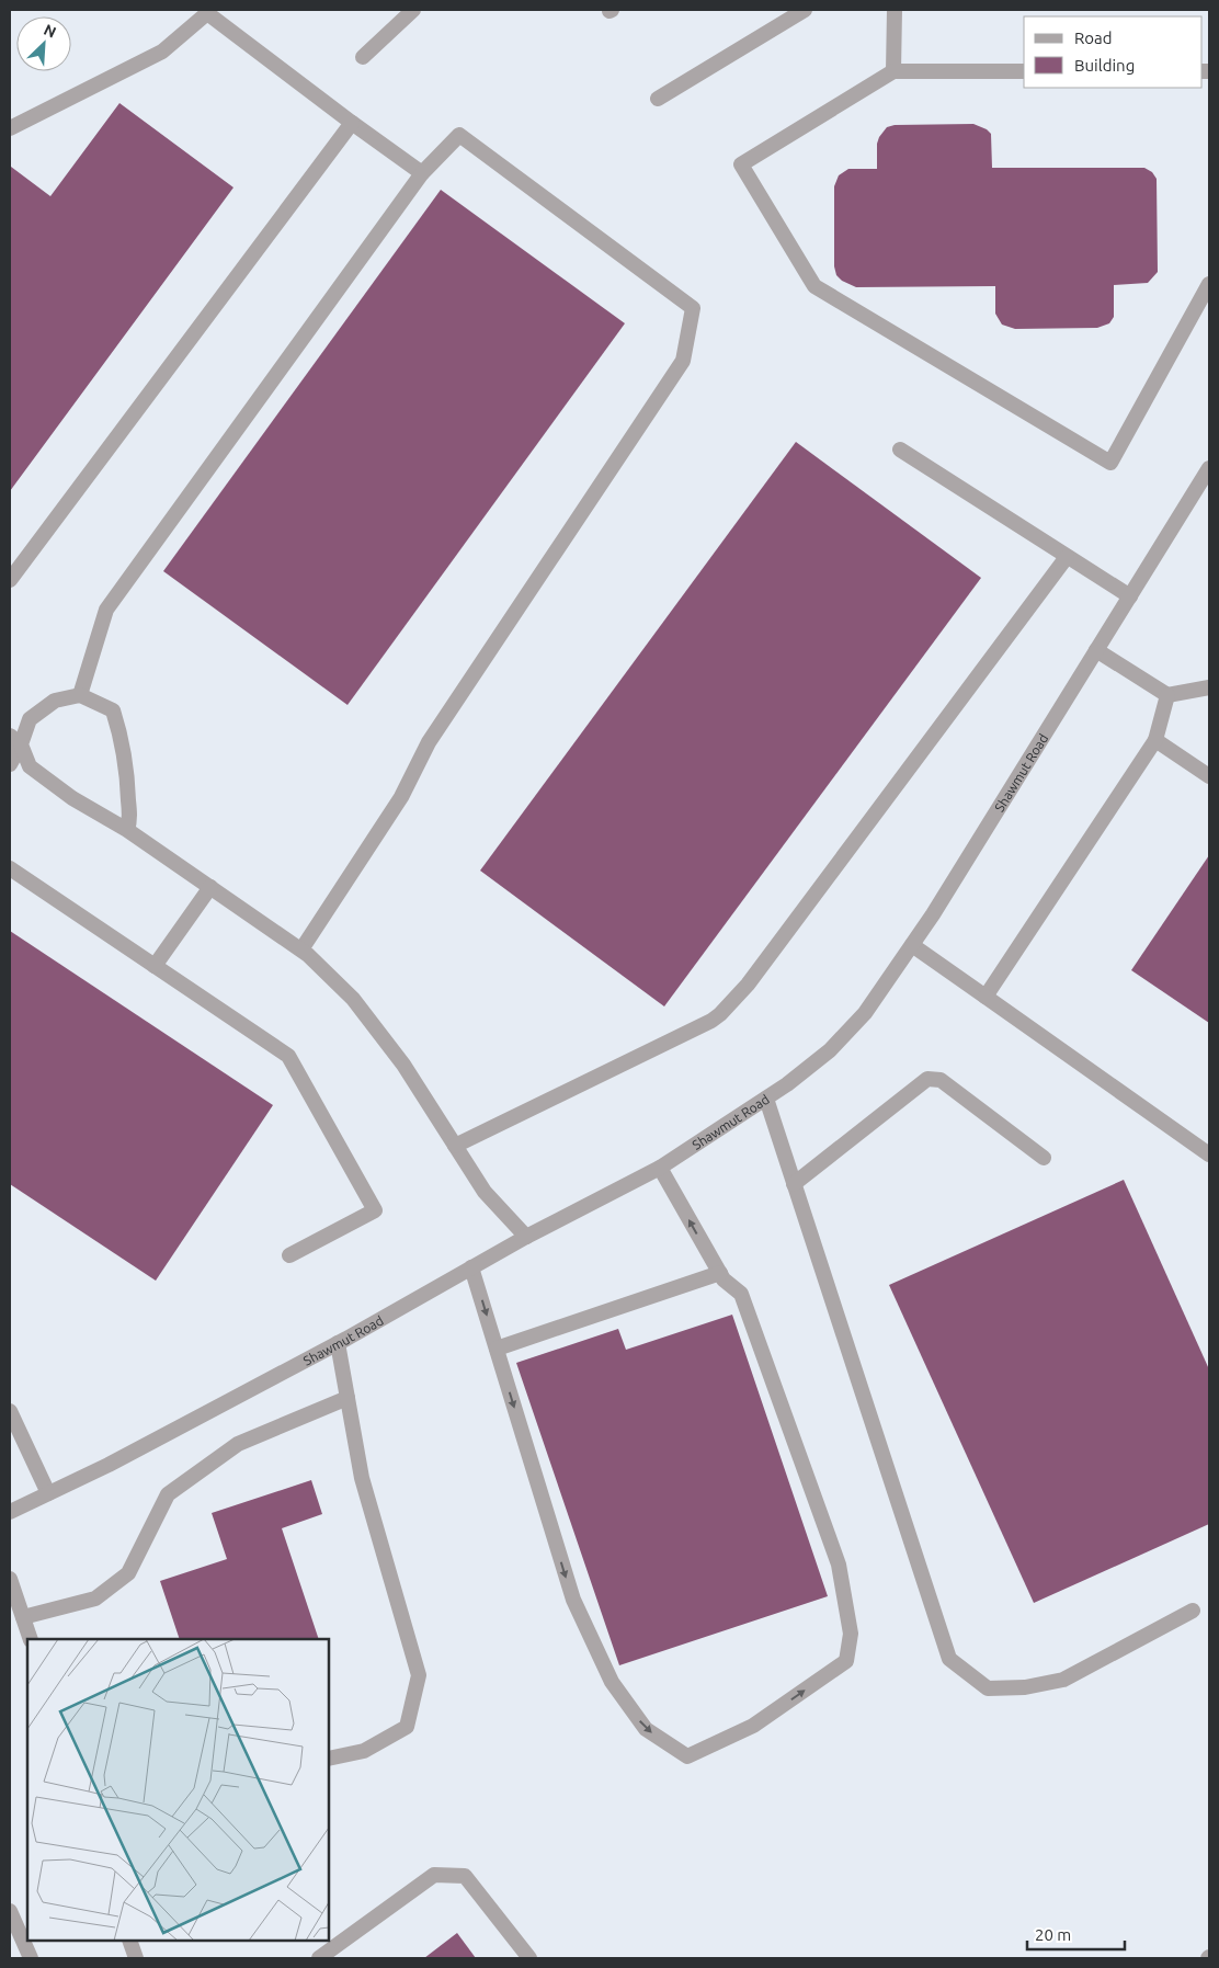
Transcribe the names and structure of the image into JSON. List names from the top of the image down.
{
  "streets": {
    "street": ["Shawmut Road"]
  },
  "legend": ["Road", "Building"],
  "scale_bar": "20 m",
  "north": "top right"
}
